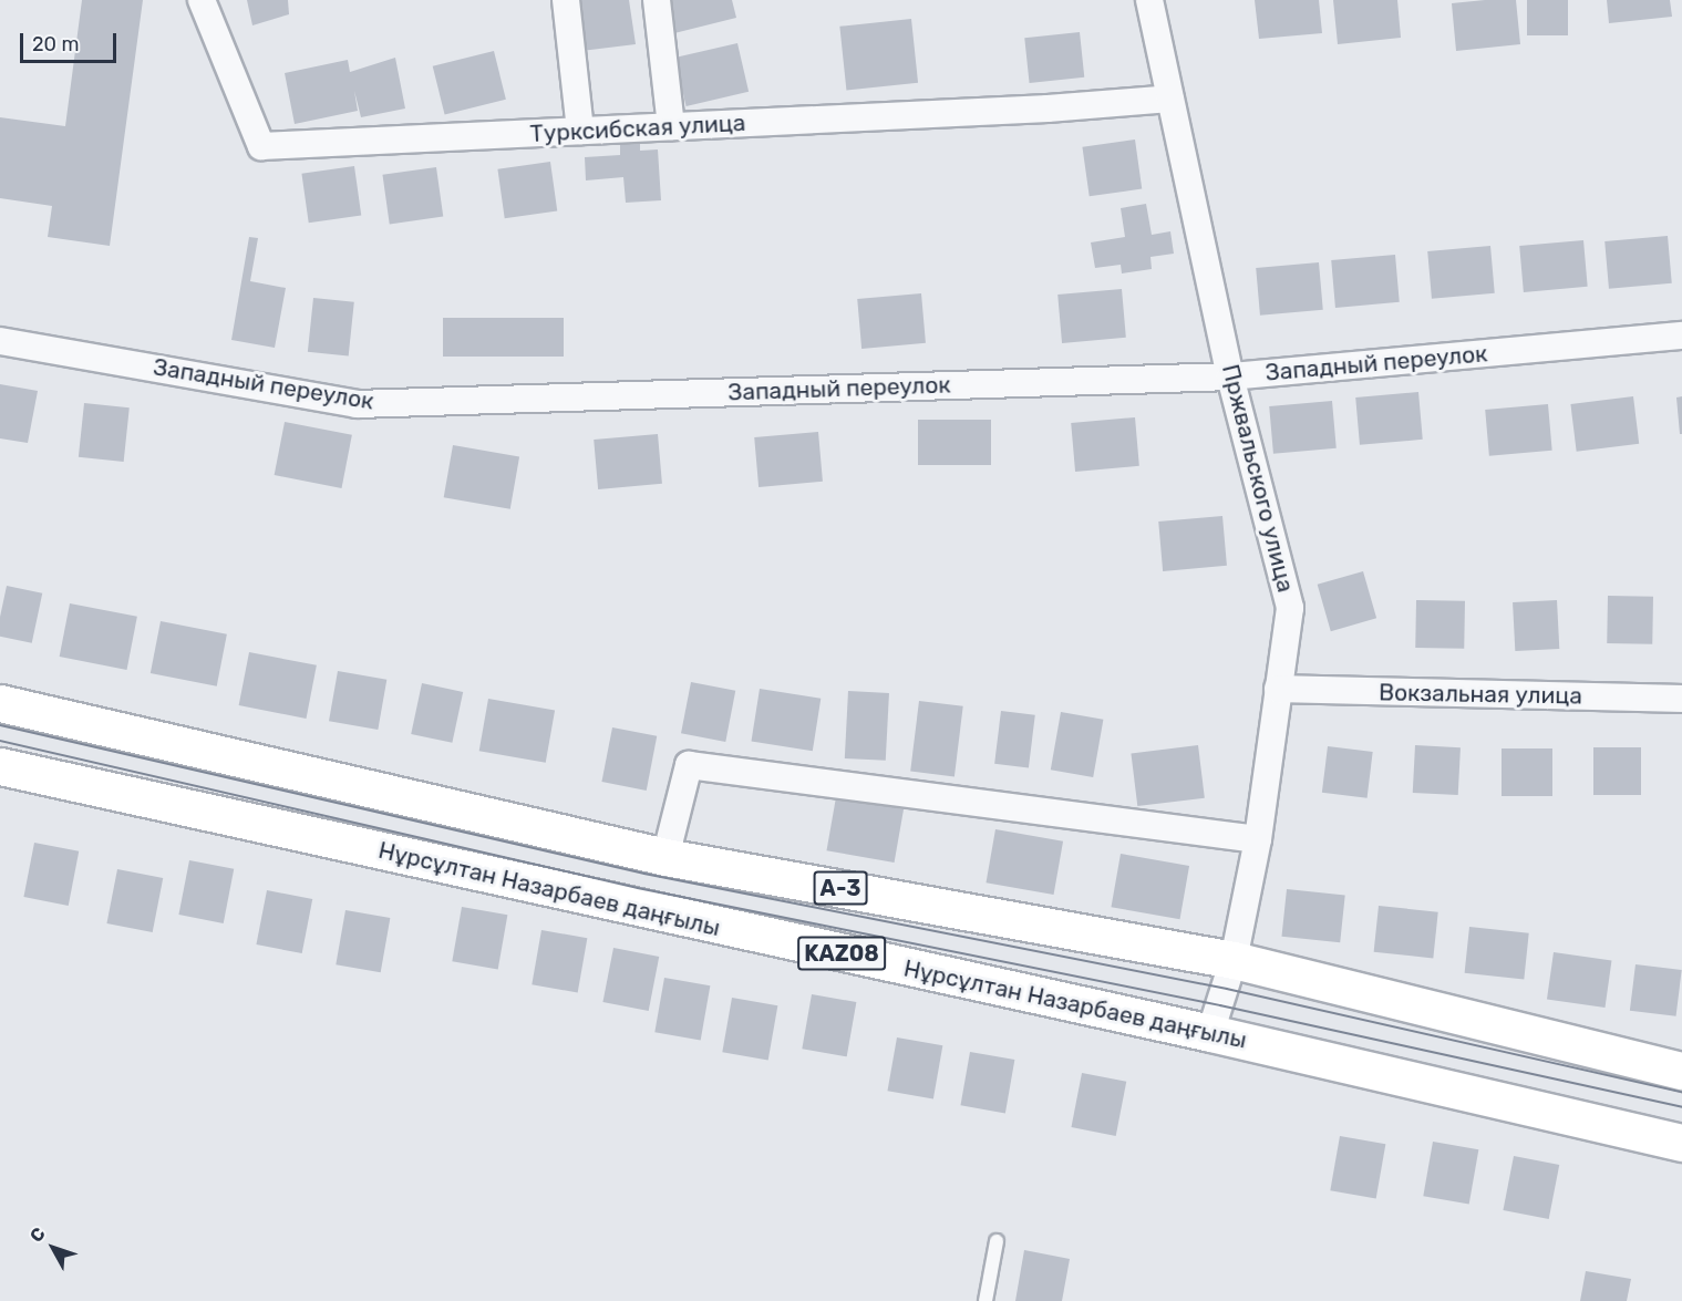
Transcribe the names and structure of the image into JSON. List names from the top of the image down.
{
  "streets": {
    "highway": ["А-3", "Нұрсұлтан Назарбаев даңғылы", "KAZ08"],
    "street": [
      "Турксибская улица",
      "Западный переулок",
      "Пржвальского улица",
      "Вокзальная улица"
    ]
  },
  "crossings": [
    ["Турксибская улица", "Пржвальского улица"],
    ["Западный переулок", "Пржвальского улица"],
    ["Пржвальского улица", "Вокзальная улица"],
    ["Пржвальского улица", "А-3"],
    ["Пржвальского улица", "Нұрсұлтан Назарбаев даңғылы"]
  ],
  "scale_bar": "20 m",
  "north": "top left"
}
